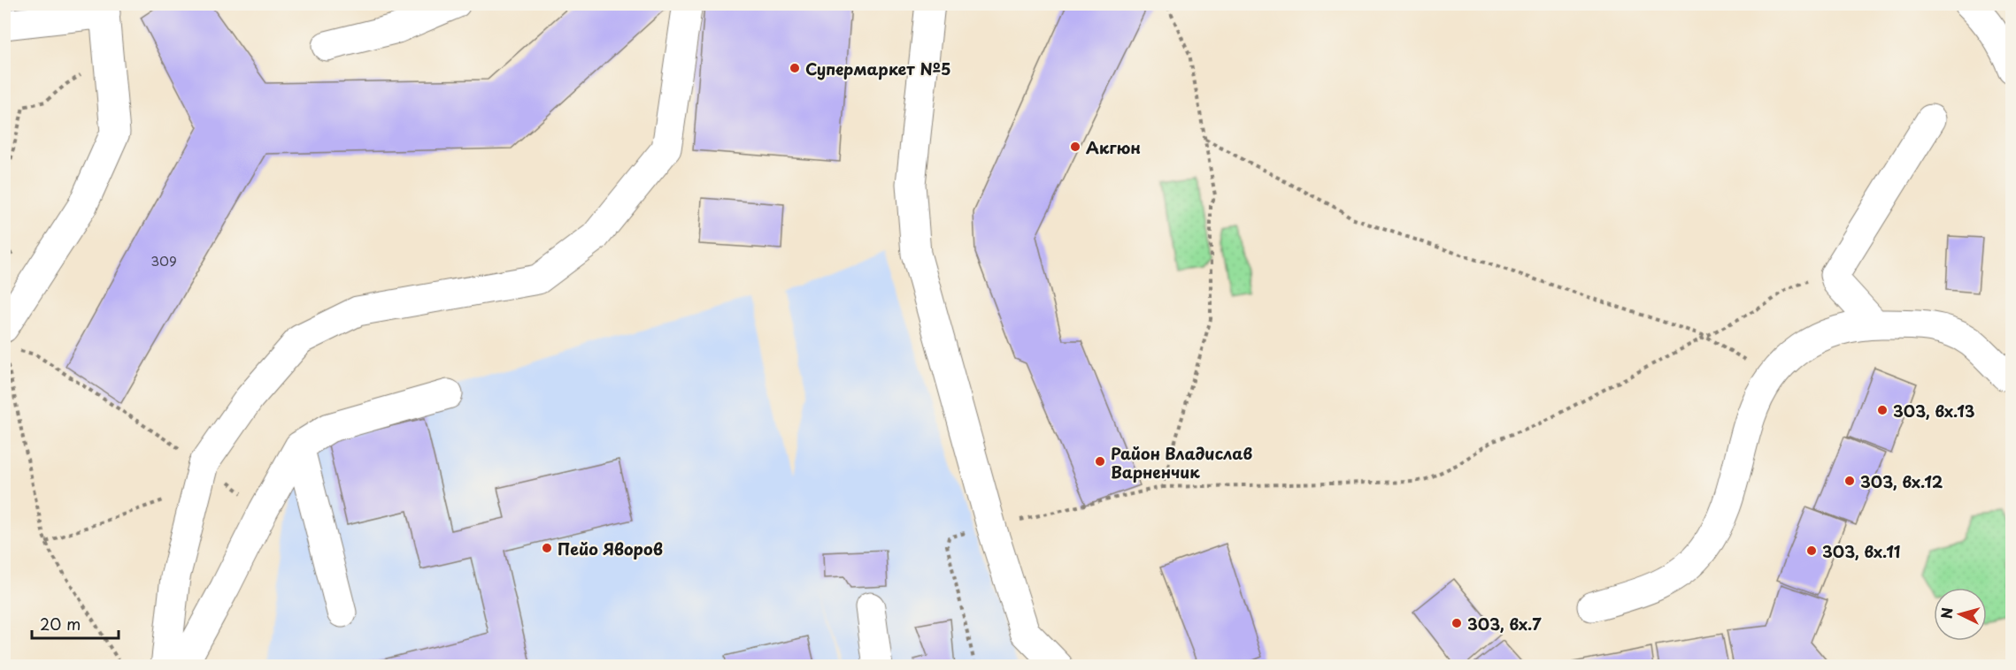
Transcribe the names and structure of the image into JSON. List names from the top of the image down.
{
  "places": [
    "Супермаркет №5",
    "Акгюн",
    "303, вх.13",
    "Район Владислав Варненчик",
    "303, вх.12",
    "Пейо Яворов",
    "303, вх.11",
    "303, вх.7"
  ],
  "house_numbers": ["309"],
  "scale_bar": "20 m",
  "north": "left"
}
